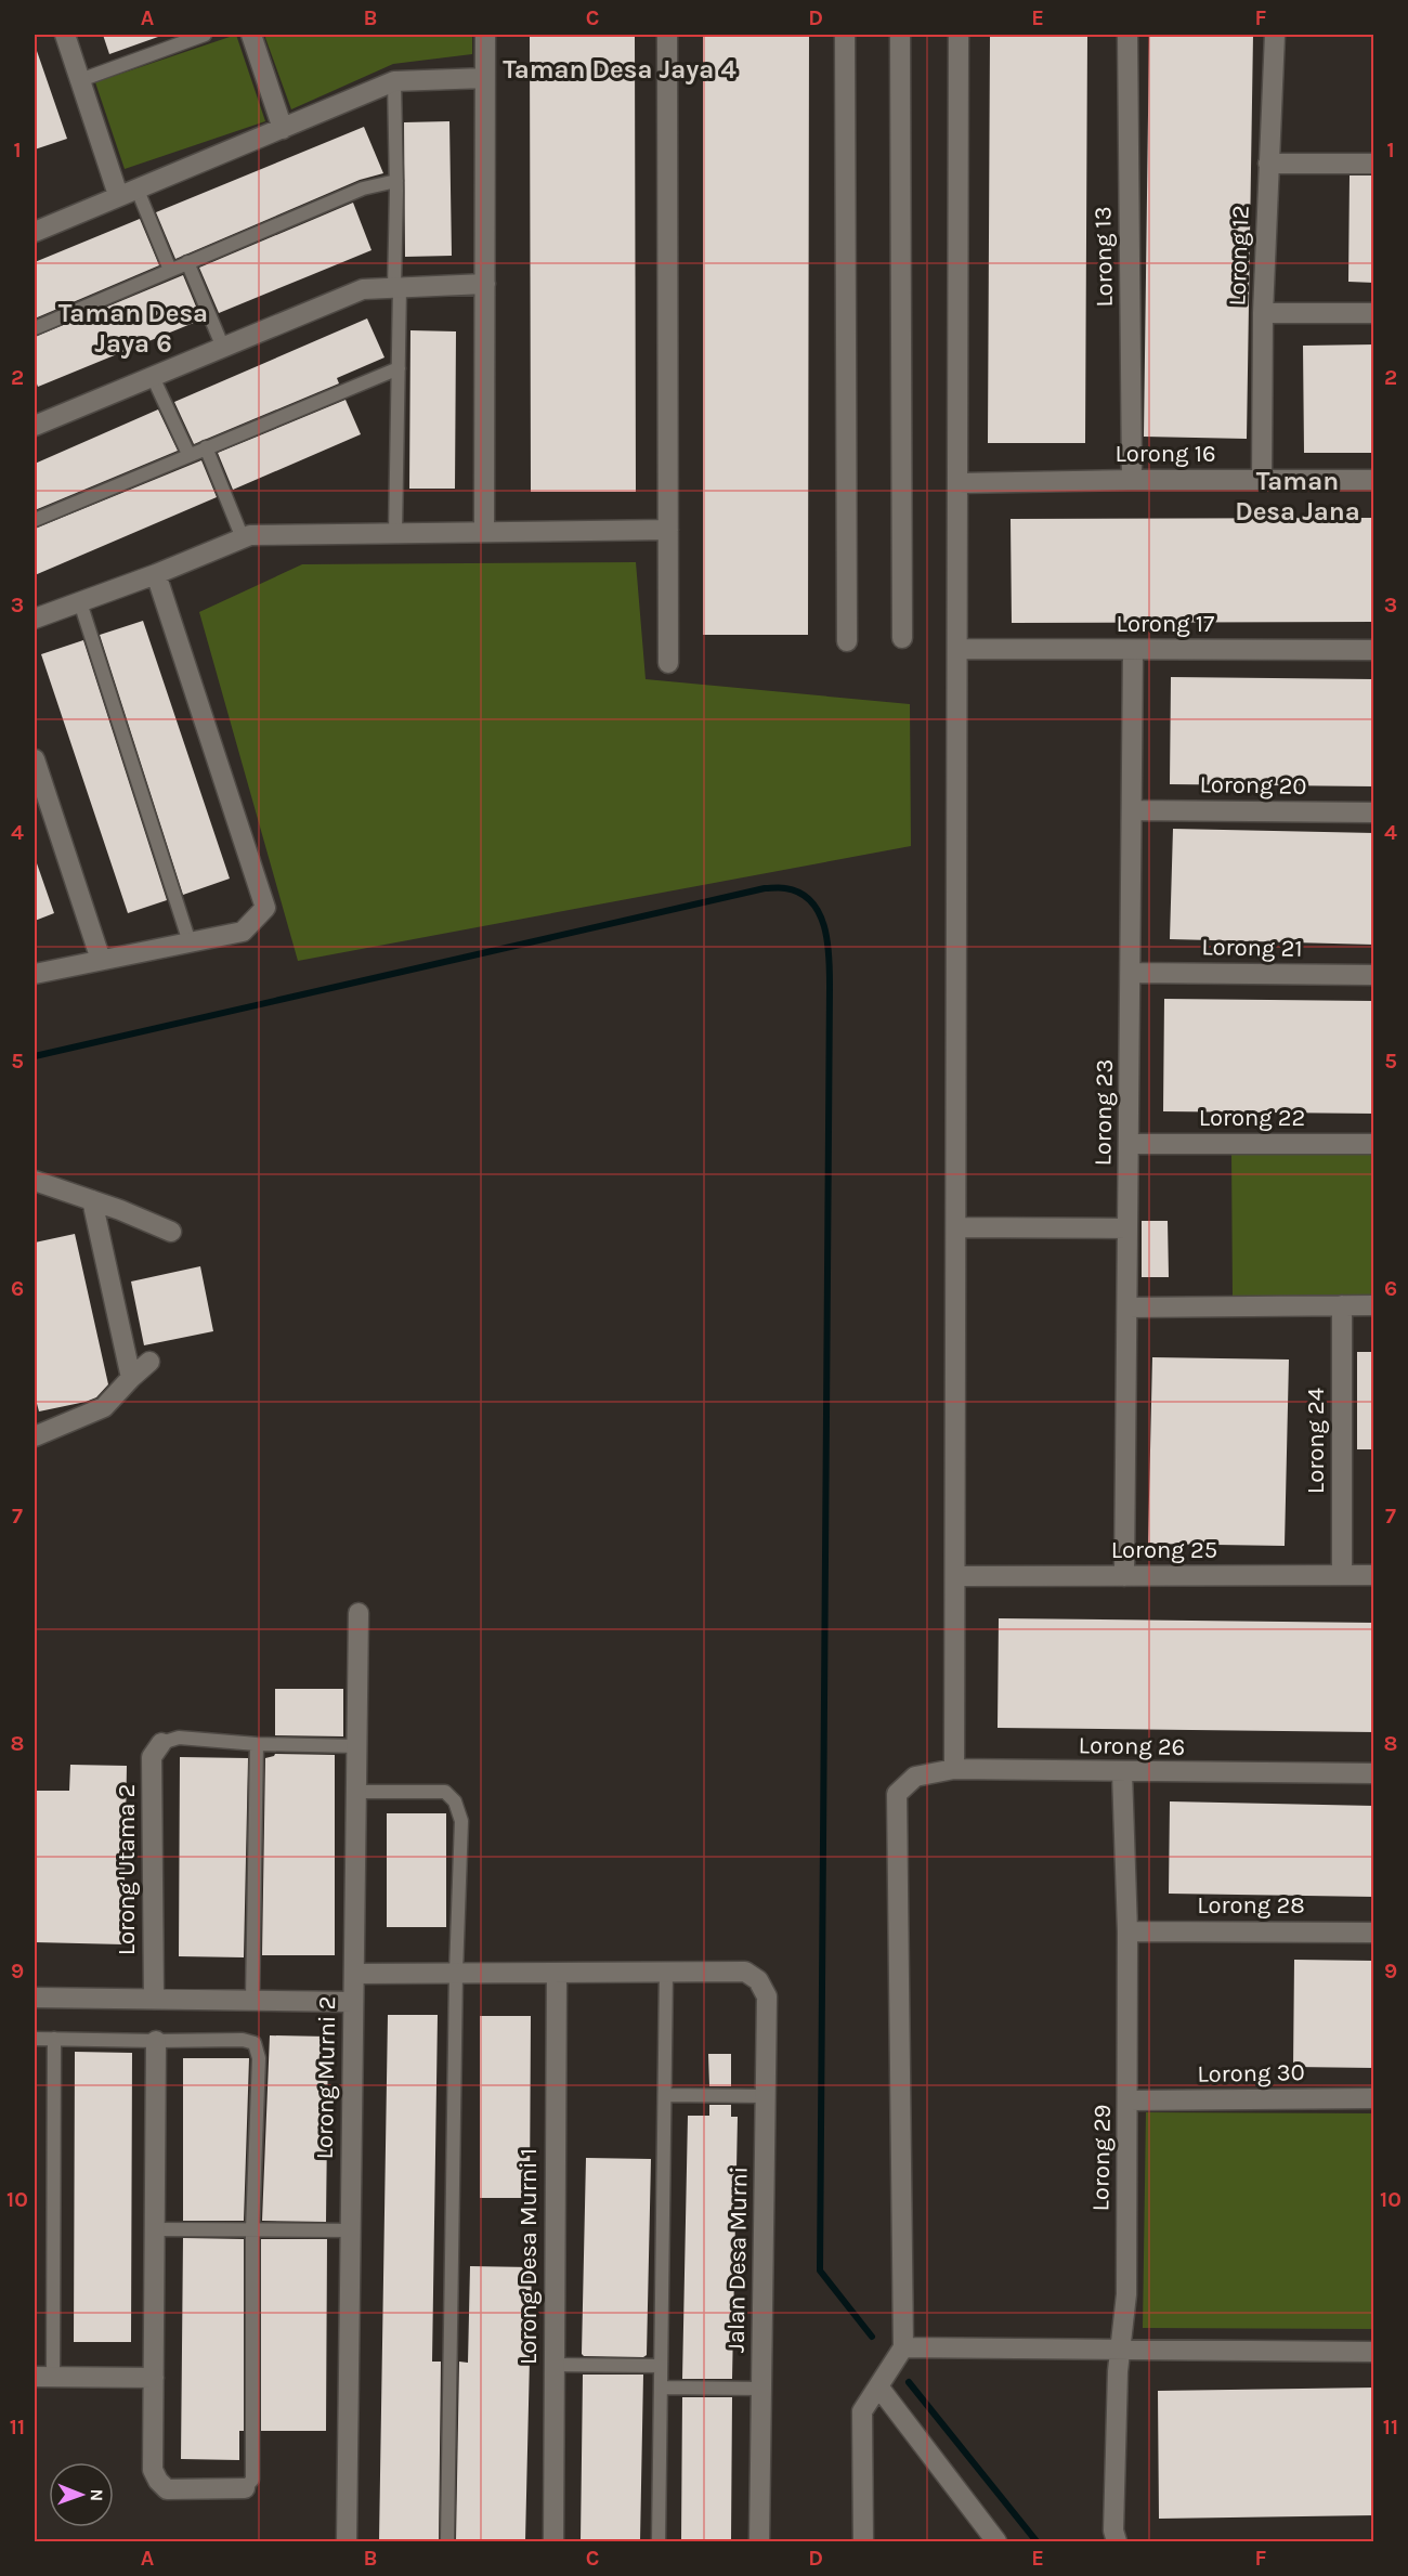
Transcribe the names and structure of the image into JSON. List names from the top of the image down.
{
  "streets": {
    "street": [
      "Lorong 12",
      "Lorong 13",
      "Lorong 16",
      "Lorong 17",
      "Lorong 20",
      "Lorong 21",
      "Lorong 23",
      "Lorong 22",
      "Lorong 24",
      "Lorong 25",
      "Lorong 26",
      "Lorong Utama 2",
      "Lorong 28",
      "Lorong 30",
      "Lorong Murni 2",
      "Lorong 29",
      "Lorong Desa Murni 1",
      "Jalan Desa Murni"
    ]
  },
  "crossings": [
    ["Lorong 12", "Lorong 16"],
    ["Lorong 13", "Lorong 16"],
    ["Lorong 17", "Lorong 23"],
    ["Lorong 20", "Lorong 23"],
    ["Lorong 21", "Lorong 23"],
    ["Lorong 23", "Lorong 22"],
    ["Lorong 23", "Lorong 25"],
    ["Lorong 24", "Lorong 25"],
    ["Lorong 26", "Lorong 29"],
    ["Lorong 28", "Lorong 29"],
    ["Lorong 30", "Lorong 29"]
  ],
  "districts": ["Taman Desa Jaya 4", "Taman Desa Jaya 6", "Taman Desa Jana"],
  "north": "right",
  "grid": {
    "columns": [
      "A",
      "B",
      "C",
      "D",
      "E",
      "F"
    ],
    "rows": [
      "1",
      "2",
      "3",
      "4",
      "5",
      "6",
      "7",
      "8",
      "9",
      "10",
      "11"
    ]
  }
}
